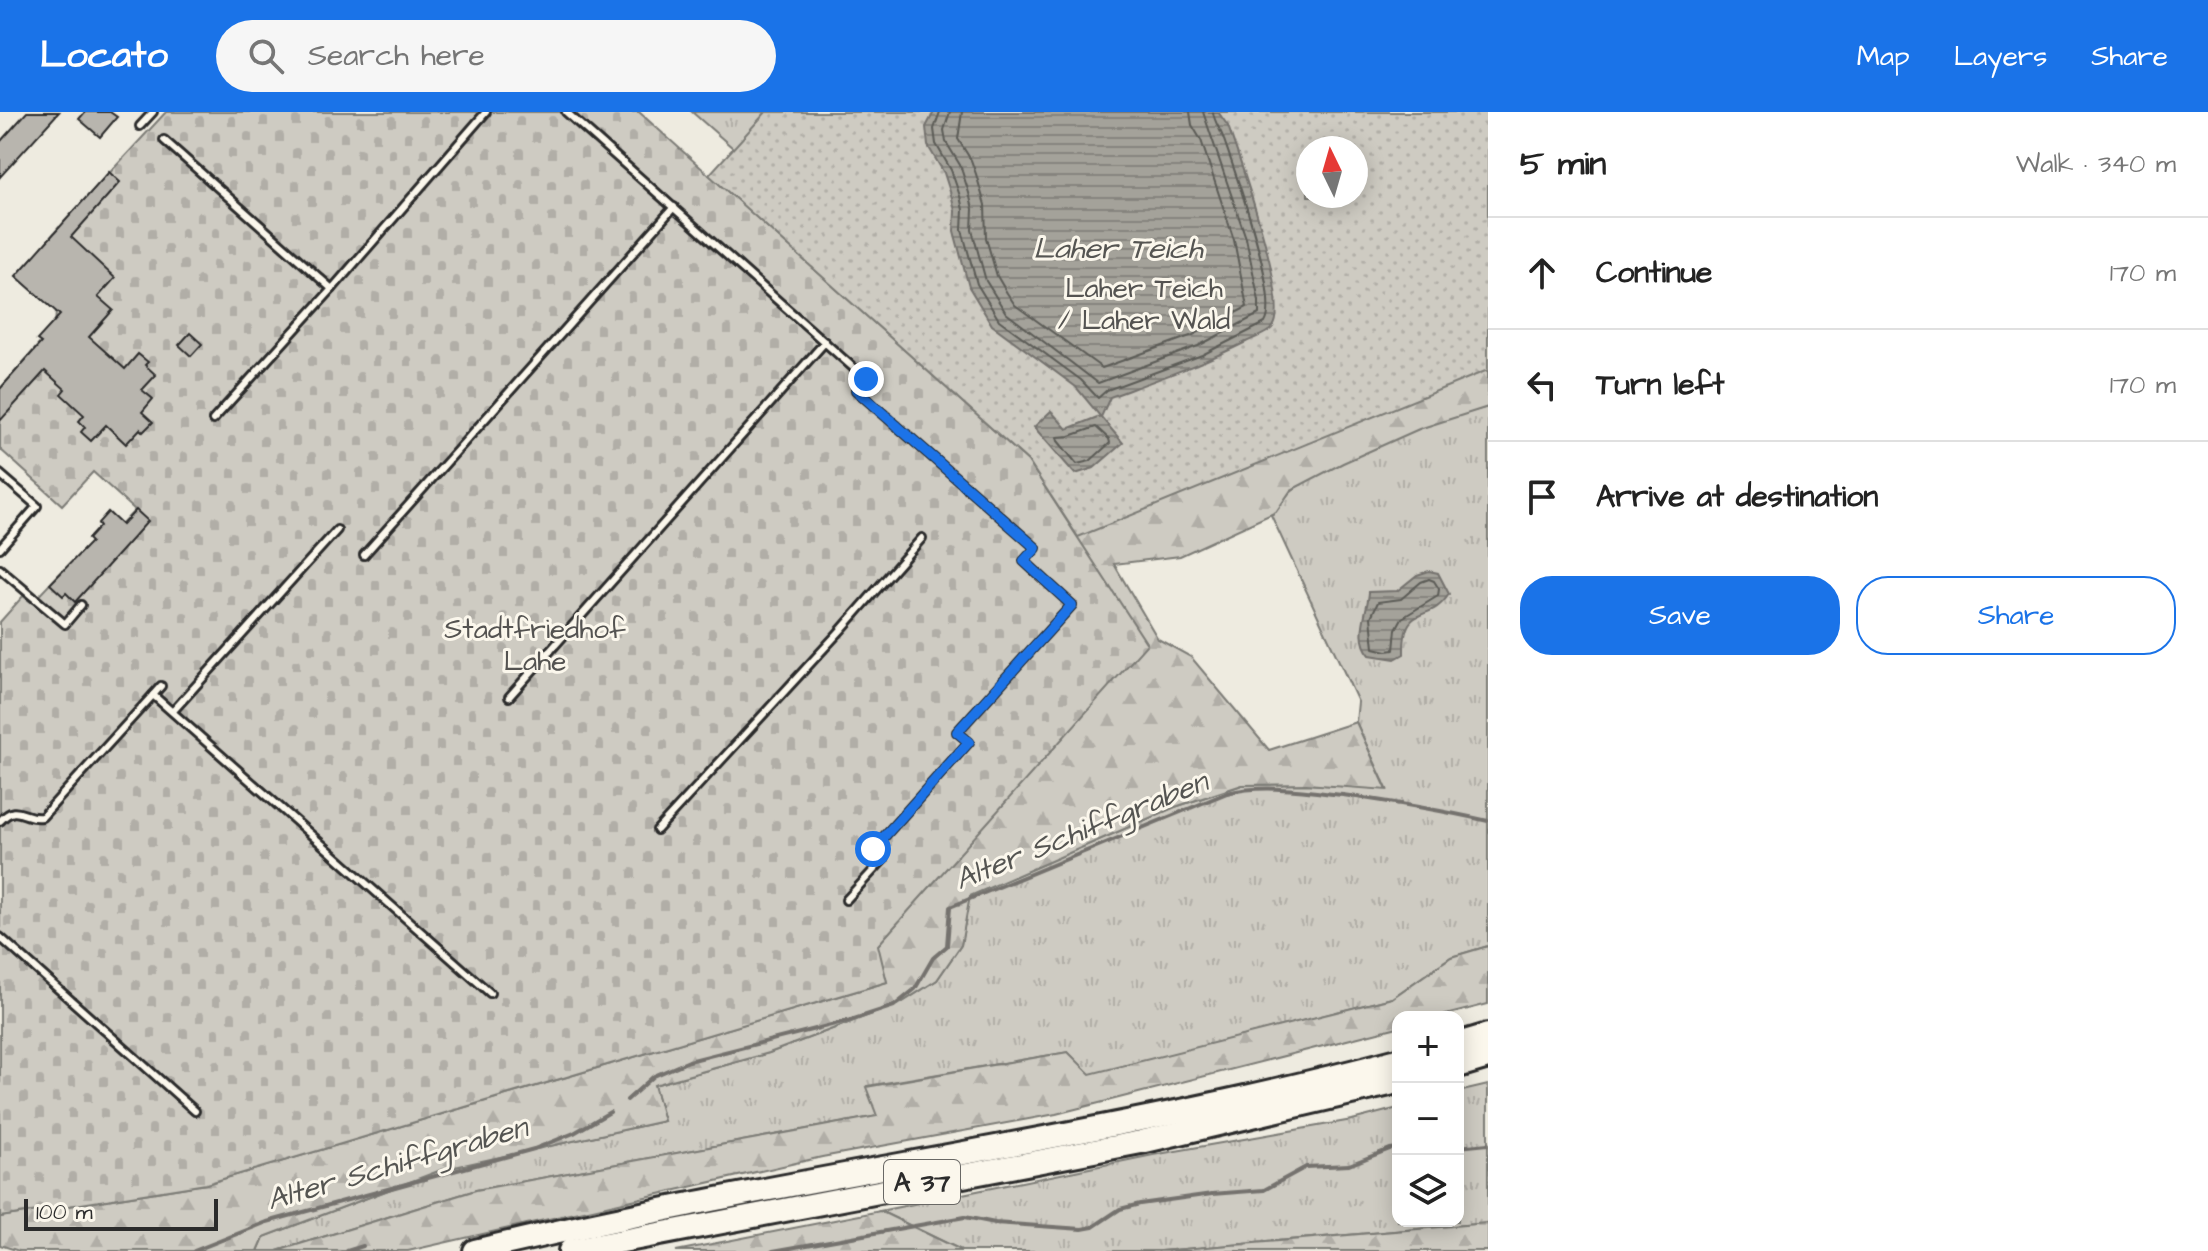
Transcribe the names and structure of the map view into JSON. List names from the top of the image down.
{
  "streets": {
    "highway": ["A 37"]
  },
  "water": ["Laher Teich", "Alter Schiffgraben"],
  "parks": ["Laher Teich / Laher Wald", "Stadtfriedhof Lahe"],
  "scale_bar": "100 m",
  "north": "top",
  "page": {
    "header": "Locato",
    "search": "Search here",
    "nav": ["Map", "Layers", "Share"],
    "heading": ["5 min", "Walk · 340 m"],
    "list": [
      ["Continue", "170 m"],
      ["Turn left", "170 m"],
      "Arrive at destination"
    ],
    "buttons": ["Save", "Share"],
    "map_buttons": ["+", "−"],
    "scale": "100 m"
  }
}
